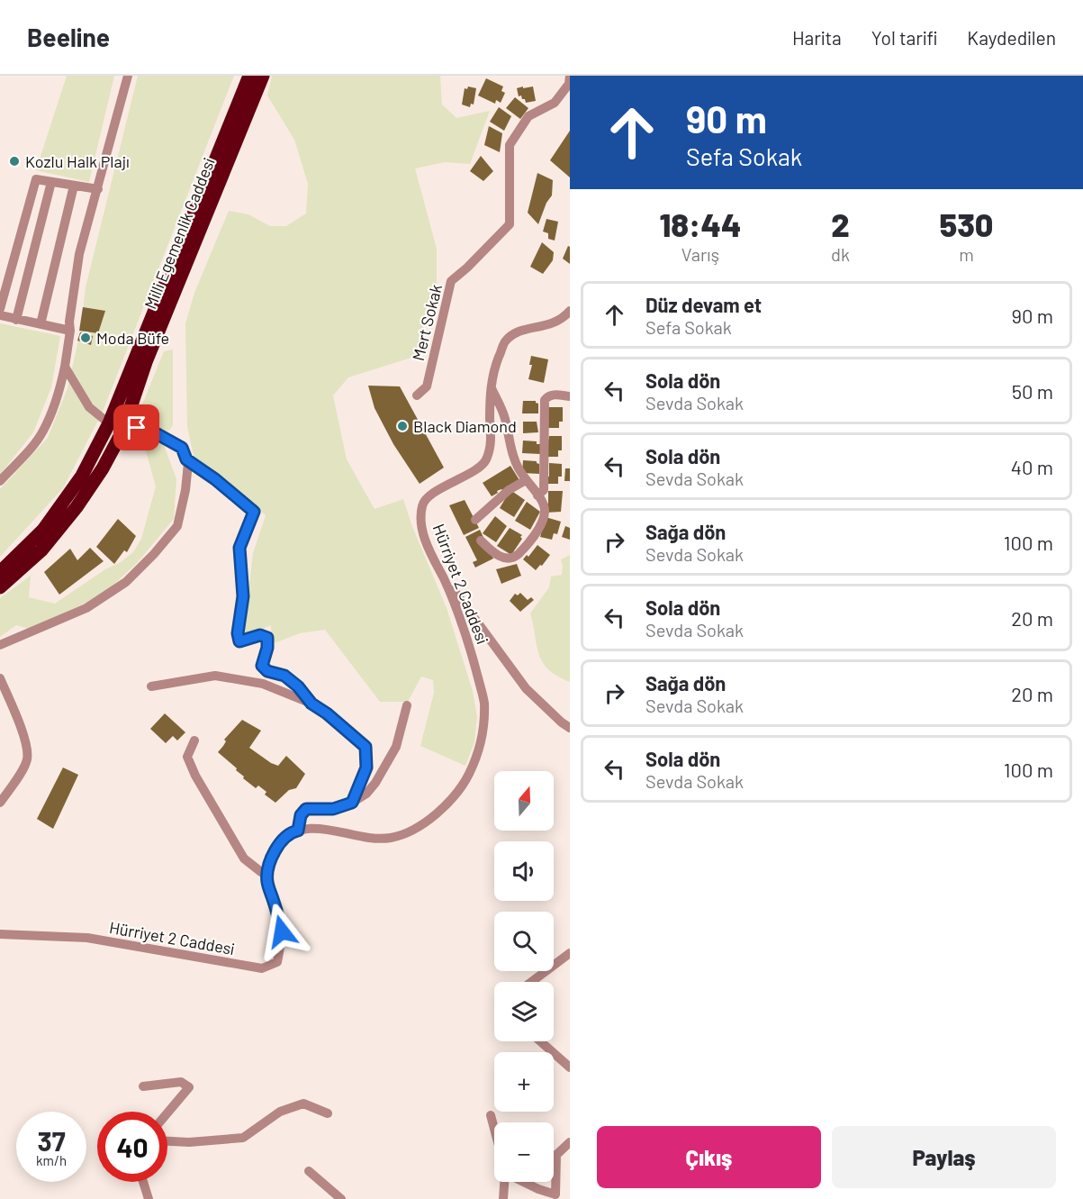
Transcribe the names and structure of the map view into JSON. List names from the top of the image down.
{
  "streets": {
    "highway": ["Milli Egemenlik Caddesi"],
    "street": ["Mert Sokak", "Hürriyet 2 Caddesi"]
  },
  "places": ["Kozlu Halk Plajı", "Moda Büfe", "Black Diamond"],
  "north": "top",
  "page": {
    "header": "Beeline",
    "nav": ["Harita", "Yol tarifi", "Kaydedilen"],
    "turn": ["90 m", "Sefa Sokak"],
    "eta": [
      "18:44",
      "Varış",
      "2",
      "dk",
      "530",
      "m"
    ],
    "list": [
      {
        "name": "Düz devam et",
        "note": "Sefa Sokak",
        "value": "90 m"
      },
      {
        "name": "Sola dön",
        "note": "Sevda Sokak",
        "value": "50 m"
      },
      {
        "name": "Sola dön",
        "note": "Sevda Sokak",
        "value": "40 m"
      },
      {
        "name": "Sağa dön",
        "note": "Sevda Sokak",
        "value": "100 m"
      },
      {
        "name": "Sola dön",
        "note": "Sevda Sokak",
        "value": "20 m"
      },
      {
        "name": "Sağa dön",
        "note": "Sevda Sokak",
        "value": "20 m"
      },
      {
        "name": "Sola dön",
        "note": "Sevda Sokak",
        "value": "100 m"
      }
    ],
    "map_buttons": ["+", "−"],
    "speed": "37 km/h",
    "limit": "40",
    "buttons": ["Çıkış", "Paylaş"]
  }
}
